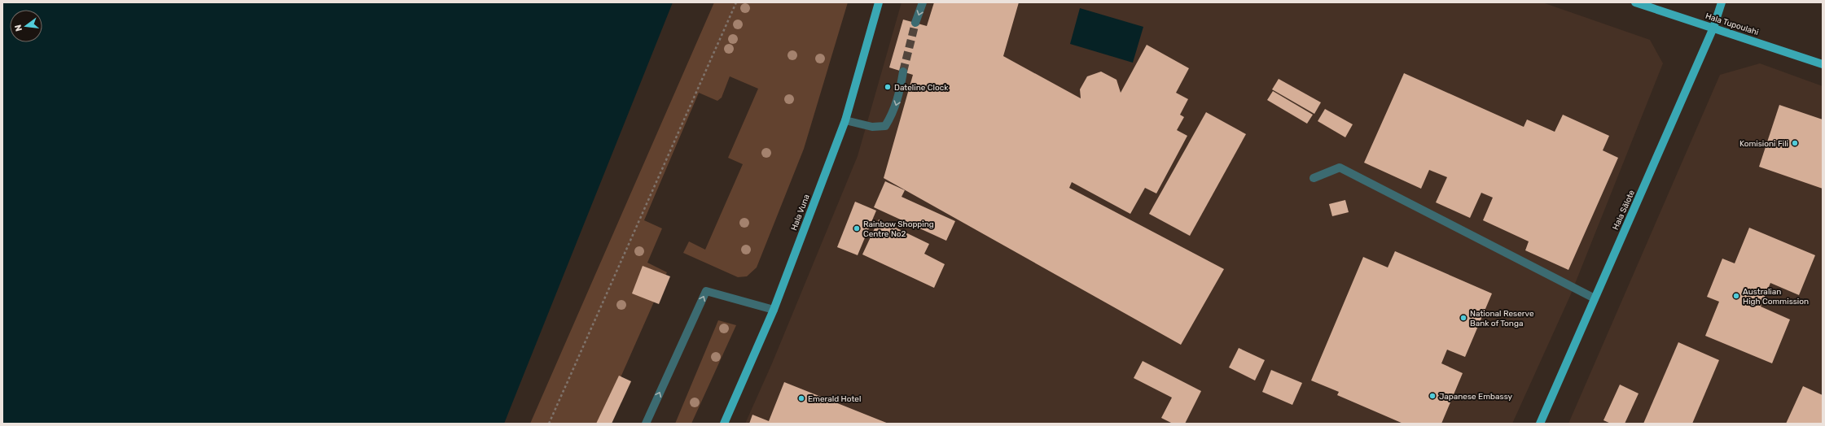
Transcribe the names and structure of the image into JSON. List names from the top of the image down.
{
  "streets": {
    "main road": ["Hala Tupoulahi", "Hala Sālote", "Hala Vuna"]
  },
  "crossings": [
    ["Hala Tupoulahi", "Hala Sālote"]
  ],
  "places": [
    "Dateline Clock",
    "Komisioni Fili",
    "Rainbow Shopping Centre No2",
    "Australian High Commission",
    "National Reserve Bank of Tonga",
    "Japanese Embassy",
    "Emerald Hotel"
  ],
  "north": "left"
}
